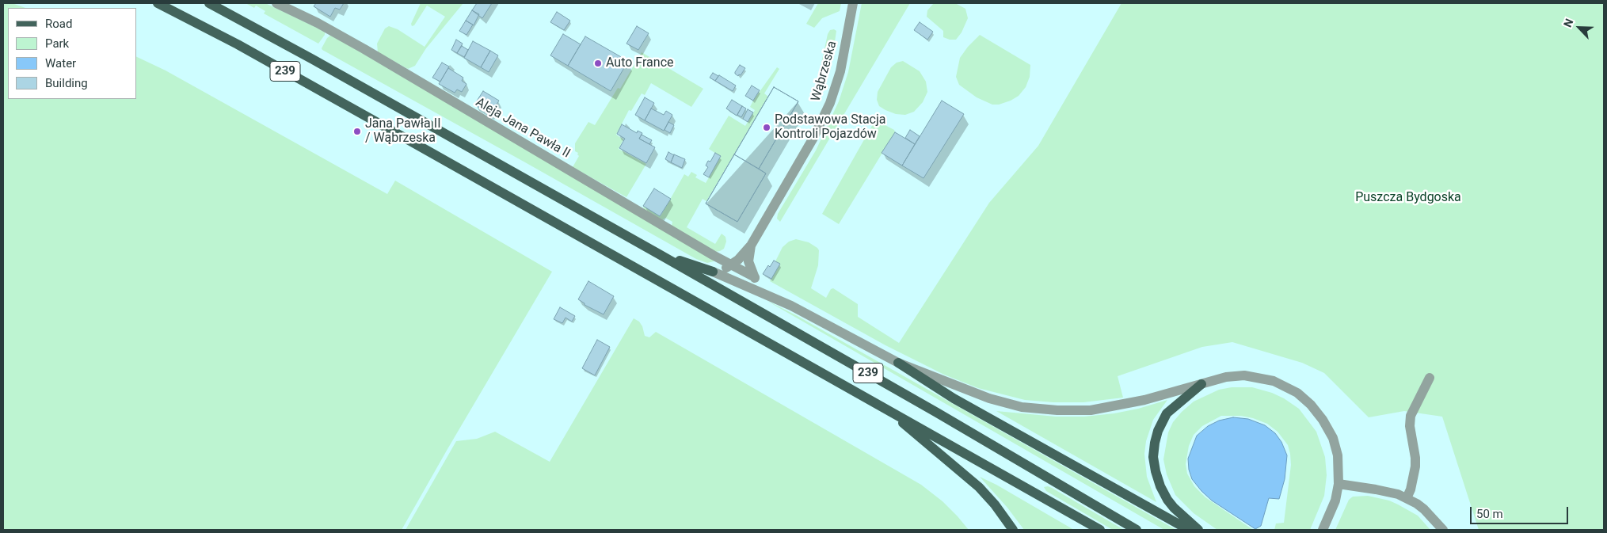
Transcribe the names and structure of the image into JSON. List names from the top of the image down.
{
  "streets": {
    "main road": ["239"],
    "street": ["Wąbrzeska", "Aleja Jana Pawła II"]
  },
  "crossings": [
    ["Wąbrzeska", "Aleja Jana Pawła II"]
  ],
  "parks": ["Puszcza Bydgoska"],
  "places": ["Auto France", "Podstawowa Stacja Kontroli Pojazdów", "Jana Pawła II / Wąbrzeska"],
  "legend": [
    "Road",
    "Park",
    "Water",
    "Building"
  ],
  "scale_bar": "50 m",
  "north": "top left"
}
